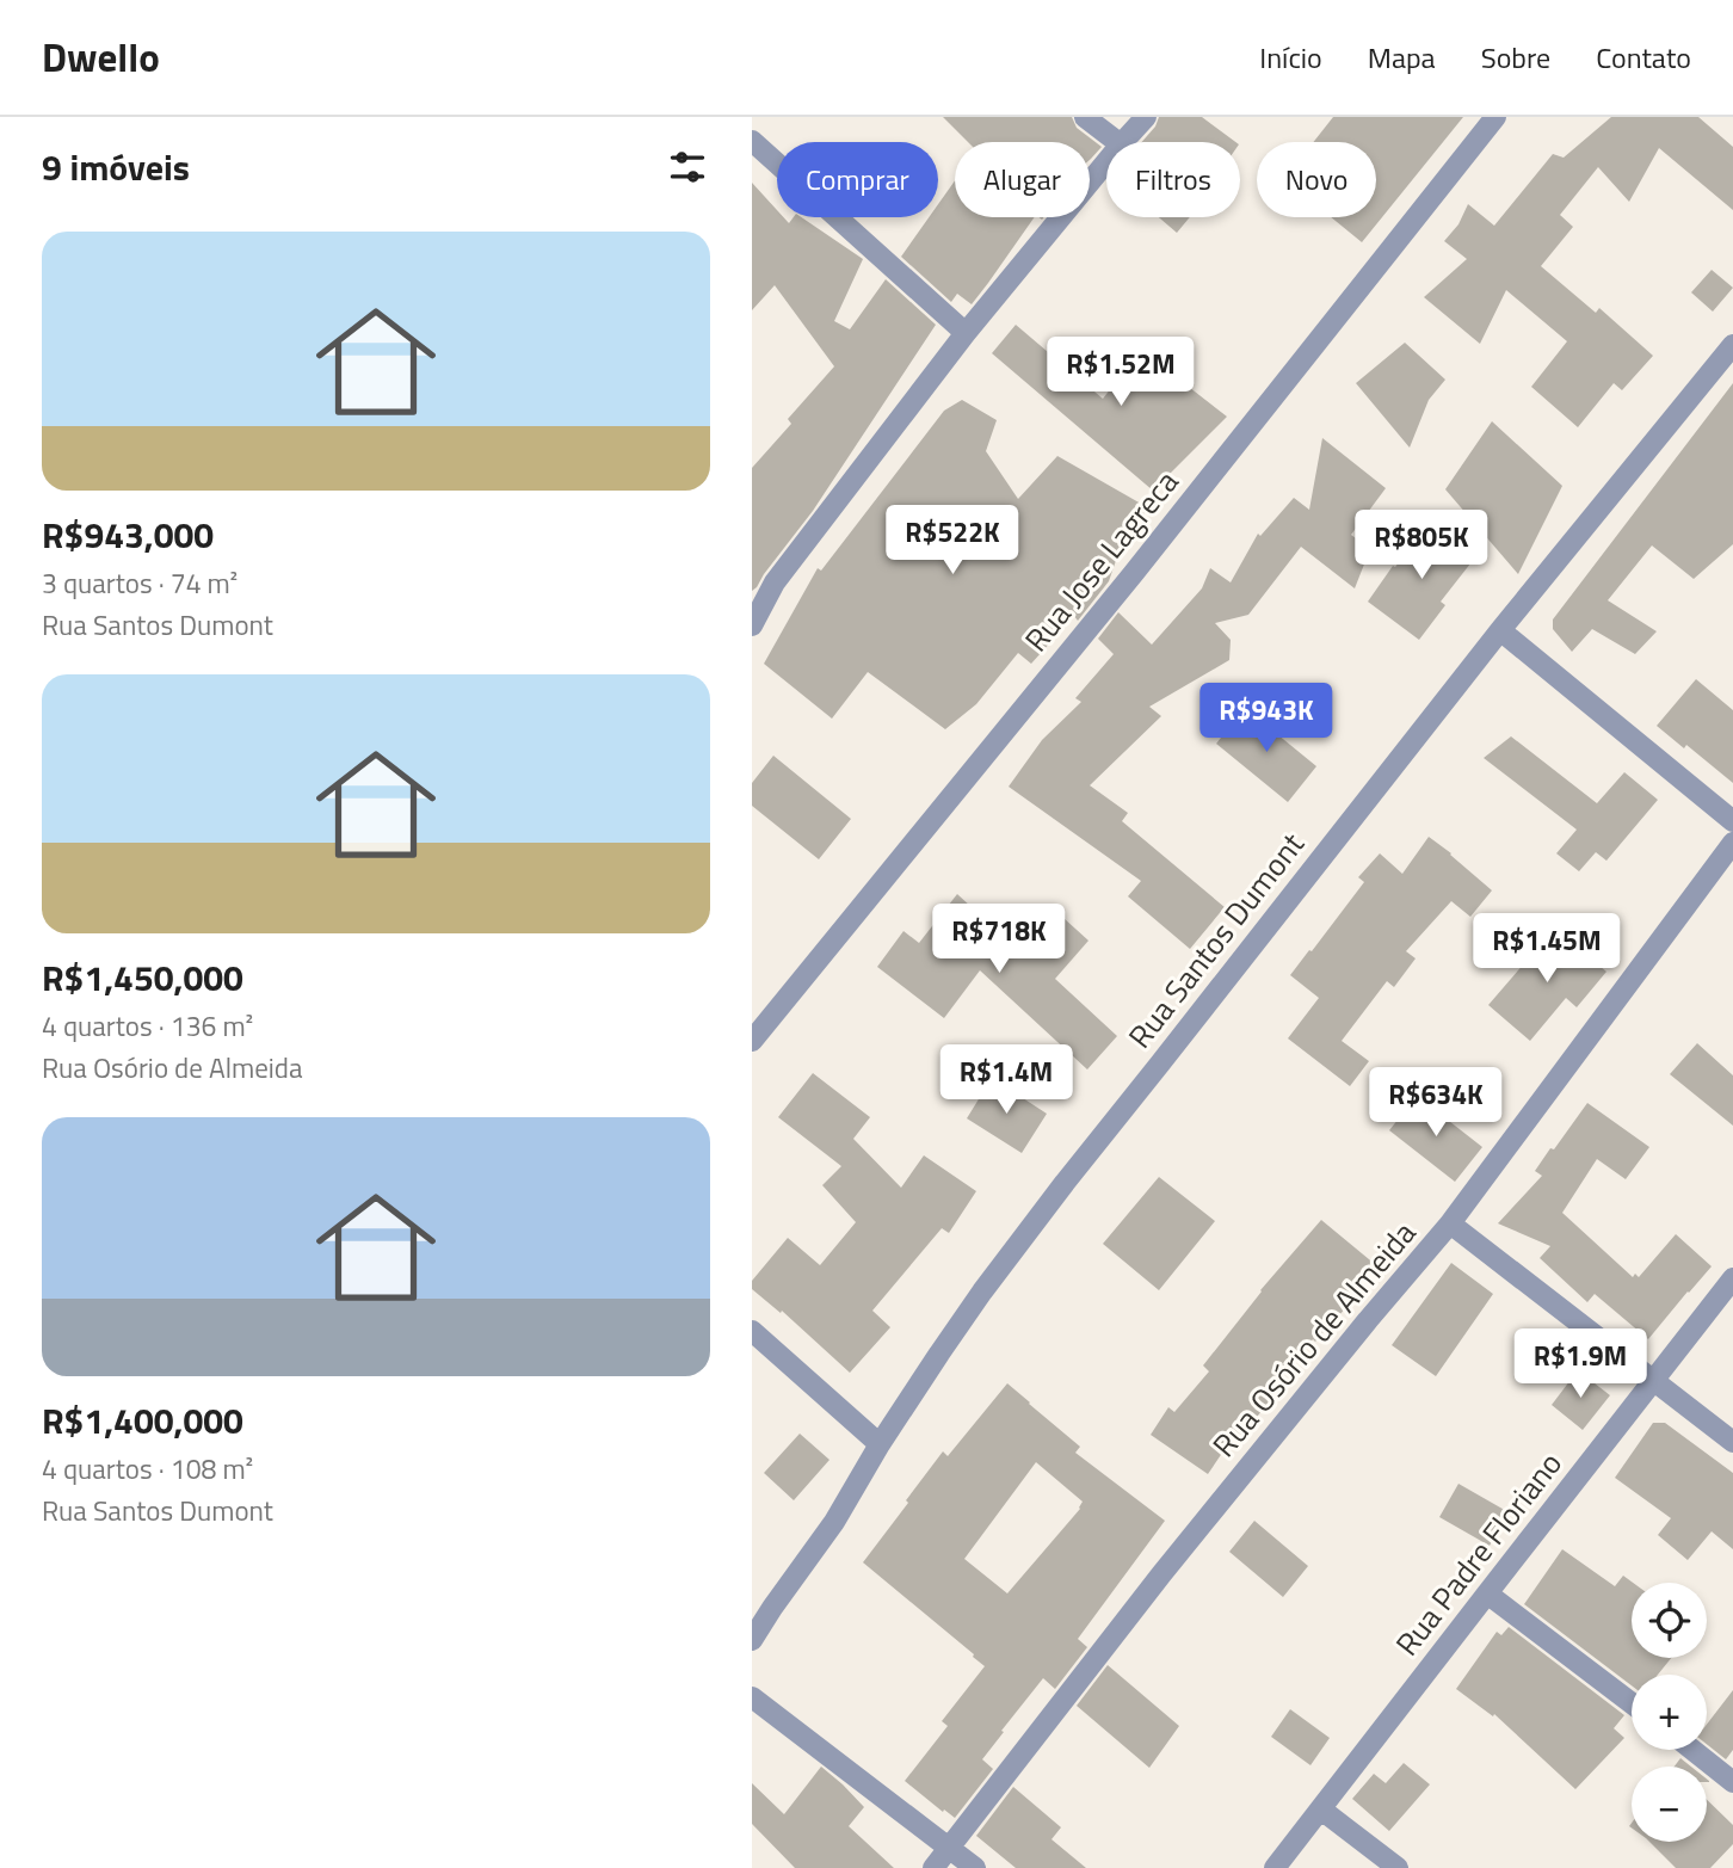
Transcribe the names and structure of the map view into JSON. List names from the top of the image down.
{
  "streets": {
    "street": [
      "Rua Jose Lagreca",
      "Rua Santos Dumont",
      "Rua Osório de Almeida",
      "Rua Padre Floriano"
    ]
  },
  "page": {
    "header": "Dwello",
    "nav": [
      "Início",
      "Mapa",
      "Sobre",
      "Contato"
    ],
    "heading": "9 imóveis",
    "chip": [
      "Comprar",
      "Alugar",
      "Filtros",
      "Novo"
    ],
    "list": [
      {
        "name": "R$943,000",
        "note": "3 quartos · 74 m² · Rua Santos Dumont"
      },
      {
        "name": "R$1,450,000",
        "note": "4 quartos · 136 m² · Rua Osório de Almeida"
      },
      {
        "name": "R$1,400,000",
        "note": "4 quartos · 108 m² · Rua Santos Dumont"
      }
    ],
    "price": [
      "R$1.52M",
      "R$522K",
      "R$805K",
      "R$943K",
      "R$718K",
      "R$1.45M",
      "R$1.4M",
      "R$634K",
      "R$1.9M"
    ],
    "map_buttons": ["+", "−"]
  }
}
